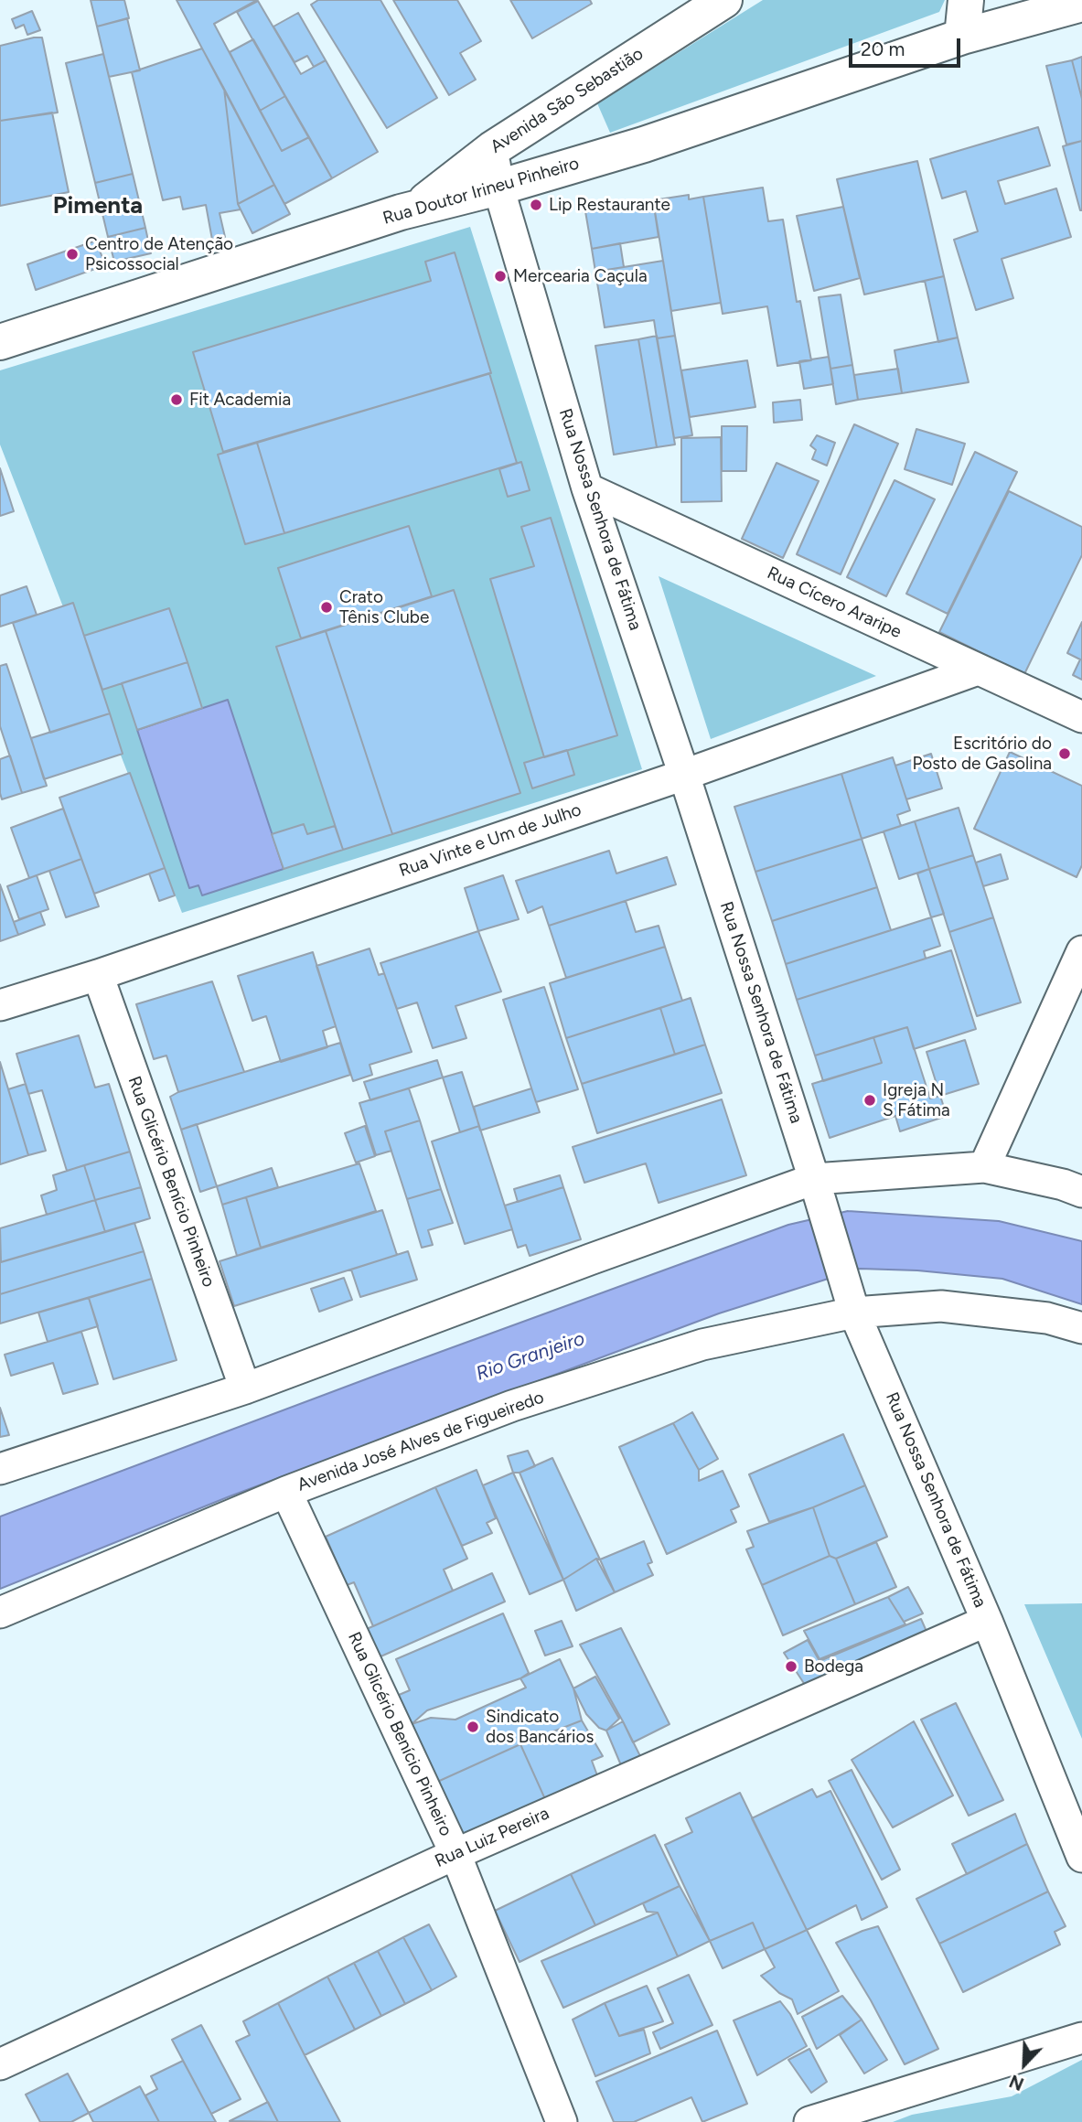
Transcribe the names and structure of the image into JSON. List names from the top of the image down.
{
  "streets": {
    "street": [
      "Avenida São Sebastião",
      "Rua Doutor Irineu Pinheiro",
      "Rua Nossa Senhora de Fátima",
      "Rua Cícero Araripe",
      "Rua Vinte e Um de Julho",
      "Rua Glicério Benício Pinheiro",
      "Avenida José Alves de Figueiredo",
      "Rua Luiz Pereira"
    ]
  },
  "crossings": [
    ["Avenida São Sebastião", "Rua Doutor Irineu Pinheiro"],
    ["Avenida São Sebastião", "Rua Nossa Senhora de Fátima"],
    ["Rua Doutor Irineu Pinheiro", "Rua Nossa Senhora de Fátima"],
    ["Rua Nossa Senhora de Fátima", "Rua Cícero Araripe"],
    ["Rua Nossa Senhora de Fátima", "Rua Vinte e Um de Julho"],
    ["Rua Nossa Senhora de Fátima", "Avenida José Alves de Figueiredo"],
    ["Rua Nossa Senhora de Fátima", "Rua Luiz Pereira"],
    ["Rua Cícero Araripe", "Rua Vinte e Um de Julho"],
    ["Rua Vinte e Um de Julho", "Rua Glicério Benício Pinheiro"],
    ["Rua Glicério Benício Pinheiro", "Avenida José Alves de Figueiredo"],
    ["Rua Glicério Benício Pinheiro", "Rua Luiz Pereira"]
  ],
  "districts": ["Pimenta"],
  "water": ["Rio Granjeiro"],
  "places": [
    "Lip Restaurante",
    "Centro de Atenção Psicossocial",
    "Mercearia Caçula",
    "Fit Academia",
    "Crato Tênis Clube",
    "Escritório do Posto de Gasolina",
    "Igreja N S Fátima",
    "Bodega",
    "Sindicato dos Bancários"
  ],
  "scale_bar": "20 m",
  "north": "bottom left"
}
